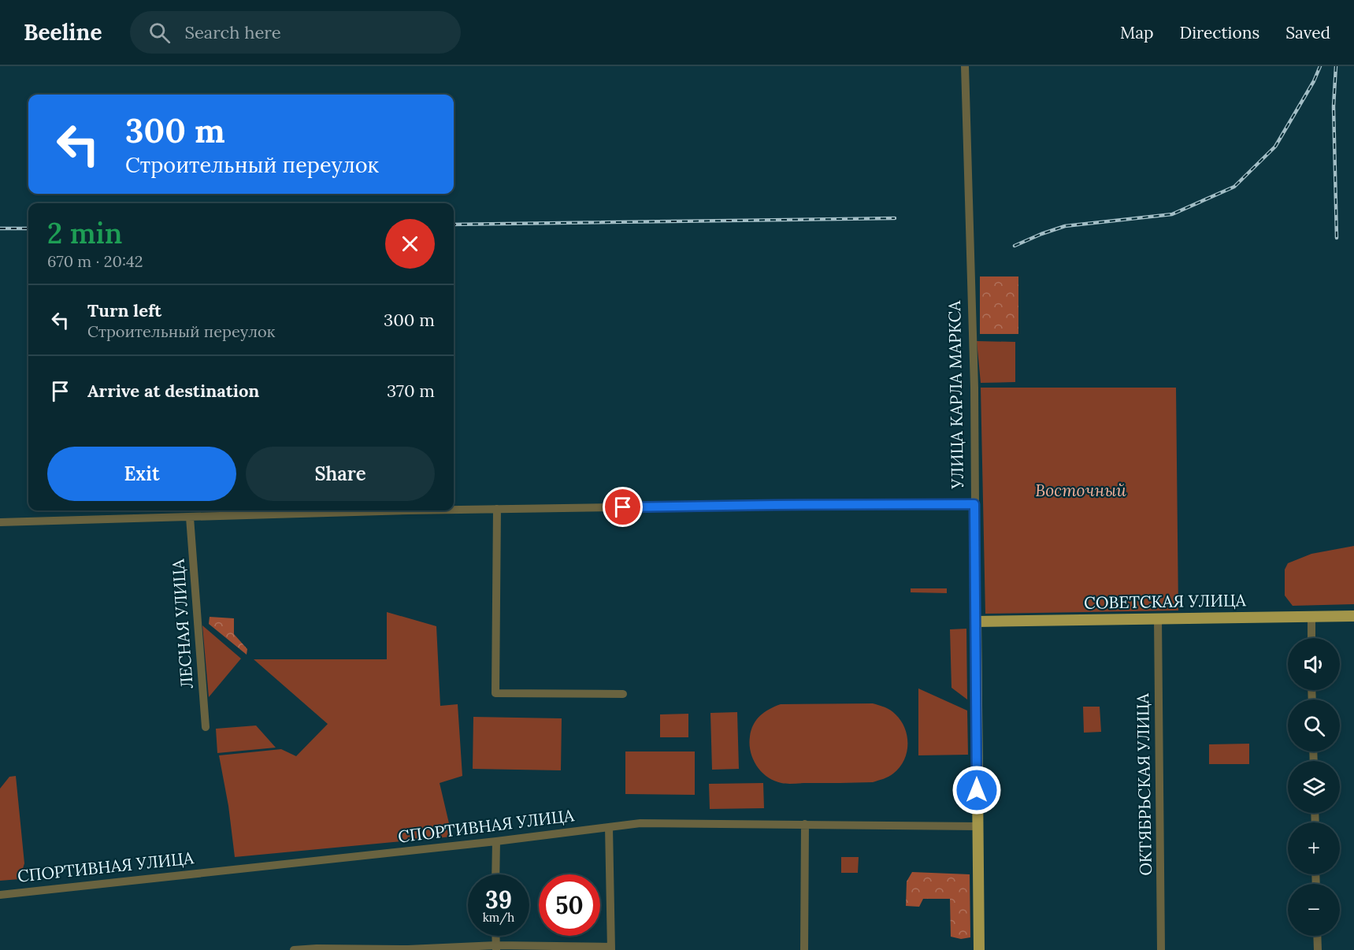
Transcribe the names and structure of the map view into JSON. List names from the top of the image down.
{
  "streets": {
    "main road": ["УЛИЦА КАРЛА МАРКСА", "СОВЕТСКАЯ УЛИЦА"],
    "street": ["ЛЕСНАЯ УЛИЦА", "ОКТЯБРЬСКАЯ УЛИЦА", "СПОРТИВНАЯ УЛИЦА"]
  },
  "crossings": [
    ["УЛИЦА КАРЛА МАРКСА", "СОВЕТСКАЯ УЛИЦА"],
    ["УЛИЦА КАРЛА МАРКСА", "СПОРТИВНАЯ УЛИЦА"],
    ["СОВЕТСКАЯ УЛИЦА", "ОКТЯБРЬСКАЯ УЛИЦА"]
  ],
  "parks": ["Восточный"],
  "page": {
    "header": "Beeline",
    "search": "Search here",
    "nav": ["Map", "Directions", "Saved"],
    "turn": ["300 m", "Строительный переулок"],
    "heading": ["2 min", "670 m · 20:42"],
    "list": [
      {
        "name": "Turn left",
        "note": "Строительный переулок",
        "value": "300 m"
      },
      {
        "name": "Arrive at destination",
        "value": "370 m"
      }
    ],
    "buttons": ["Exit", "Share"],
    "map_buttons": ["+", "−"],
    "speed": "39 km/h",
    "limit": "50"
  }
}
